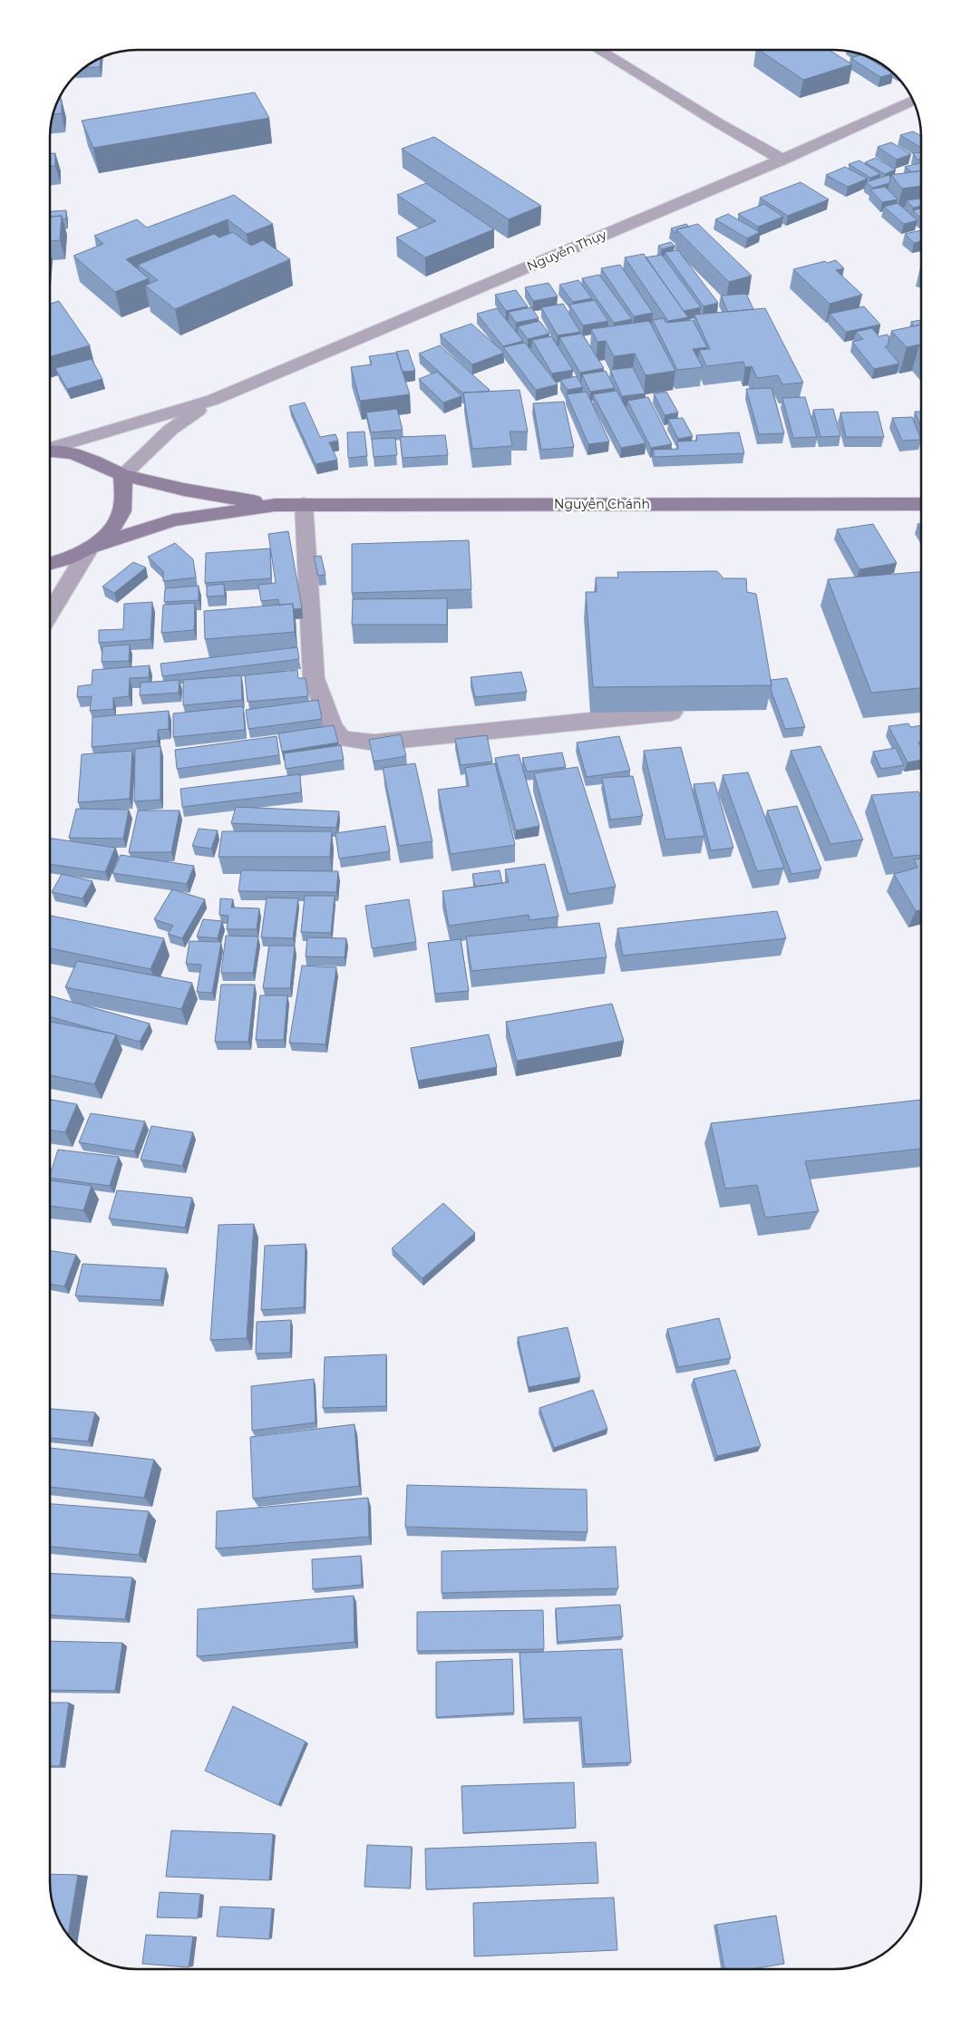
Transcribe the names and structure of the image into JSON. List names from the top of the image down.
{
  "streets": {
    "main road": ["Nguyễn Chánh"],
    "street": ["Nguyễn Thụy"]
  }
}
